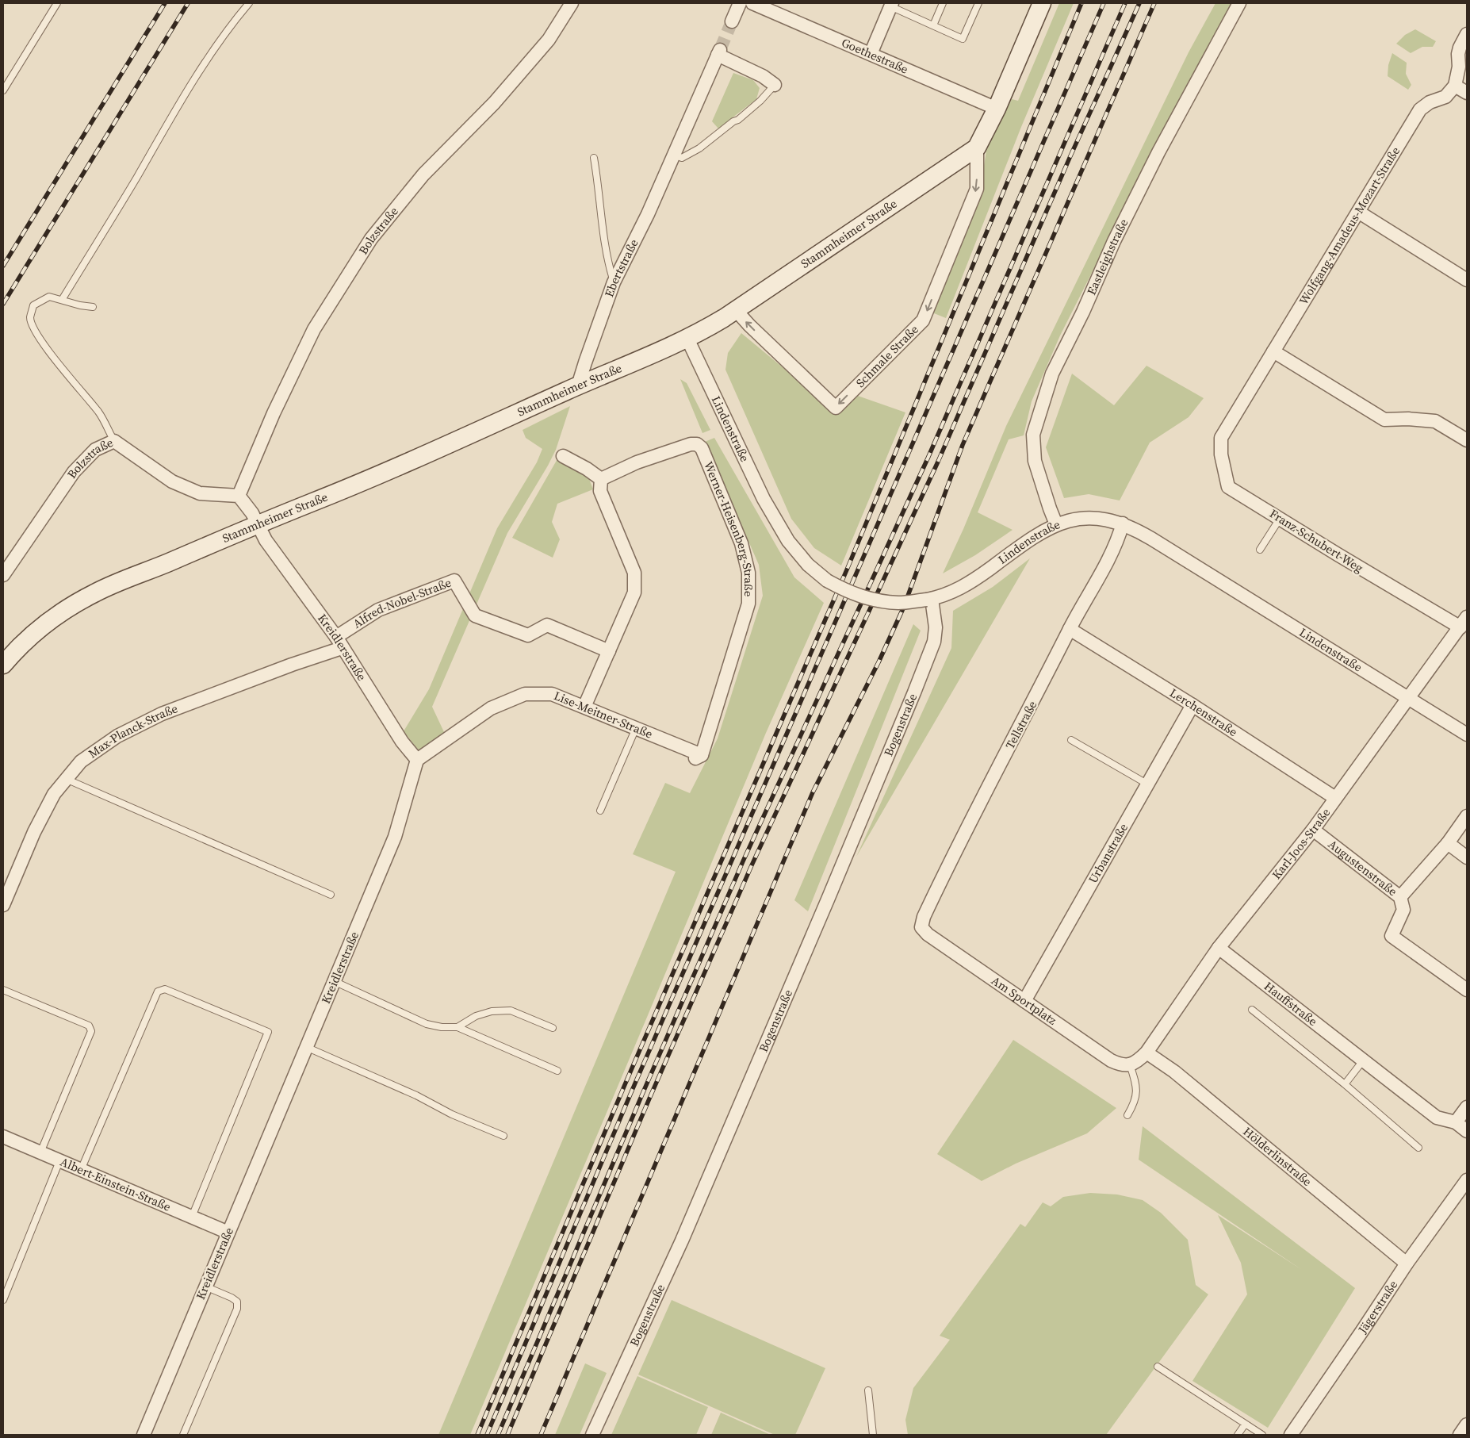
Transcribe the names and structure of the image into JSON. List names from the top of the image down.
{
  "streets": {
    "main road": ["Stammheimer Straße"],
    "street": [
      "Goethestraße",
      "Wolfgang-Amadeus-Mozart-Straße",
      "Bolzstraße",
      "Eastleighstraße",
      "Ebertstraße",
      "Schmale Straße",
      "Lindenstraße",
      "Werner-Heisenberg-Straße",
      "Franz-Schubert-Weg",
      "Alfred-Nobel-Straße",
      "Kreidlerstraße",
      "Lerchenstraße",
      "Lise-Meitner-Straße",
      "Bogenstraße",
      "Tellstraße",
      "Max-Planck-Straße",
      "Karl-Joos-Straße",
      "Urbanstraße",
      "Augustenstraße",
      "Am Sportplatz",
      "Hauffstraße",
      "Hölderlinstraße",
      "Albert-Einstein-Straße",
      "Jägerstraße"
    ]
  },
  "crossings": [
    ["Goethestraße", "Stammheimer Straße"],
    ["Wolfgang-Amadeus-Mozart-Straße", "Franz-Schubert-Weg"],
    ["Stammheimer Straße", "Ebertstraße"],
    ["Stammheimer Straße", "Schmale Straße"],
    ["Stammheimer Straße", "Lindenstraße"],
    ["Stammheimer Straße", "Kreidlerstraße"],
    ["Eastleighstraße", "Lindenstraße"],
    ["Lindenstraße", "Bogenstraße"],
    ["Lindenstraße", "Tellstraße"],
    ["Lindenstraße", "Karl-Joos-Straße"],
    ["Werner-Heisenberg-Straße", "Lise-Meitner-Straße"],
    ["Franz-Schubert-Weg", "Karl-Joos-Straße"],
    ["Alfred-Nobel-Straße", "Kreidlerstraße"],
    ["Alfred-Nobel-Straße", "Max-Planck-Straße"],
    ["Kreidlerstraße", "Lise-Meitner-Straße"],
    ["Kreidlerstraße", "Max-Planck-Straße"],
    ["Kreidlerstraße", "Albert-Einstein-Straße"],
    ["Lerchenstraße", "Tellstraße"],
    ["Lerchenstraße", "Karl-Joos-Straße"],
    ["Lerchenstraße", "Urbanstraße"],
    ["Tellstraße", "Am Sportplatz"],
    ["Karl-Joos-Straße", "Augustenstraße"],
    ["Karl-Joos-Straße", "Am Sportplatz"],
    ["Karl-Joos-Straße", "Hauffstraße"],
    ["Karl-Joos-Straße", "Hölderlinstraße"],
    ["Urbanstraße", "Am Sportplatz"],
    ["Hölderlinstraße", "Jägerstraße"]
  ]
}
